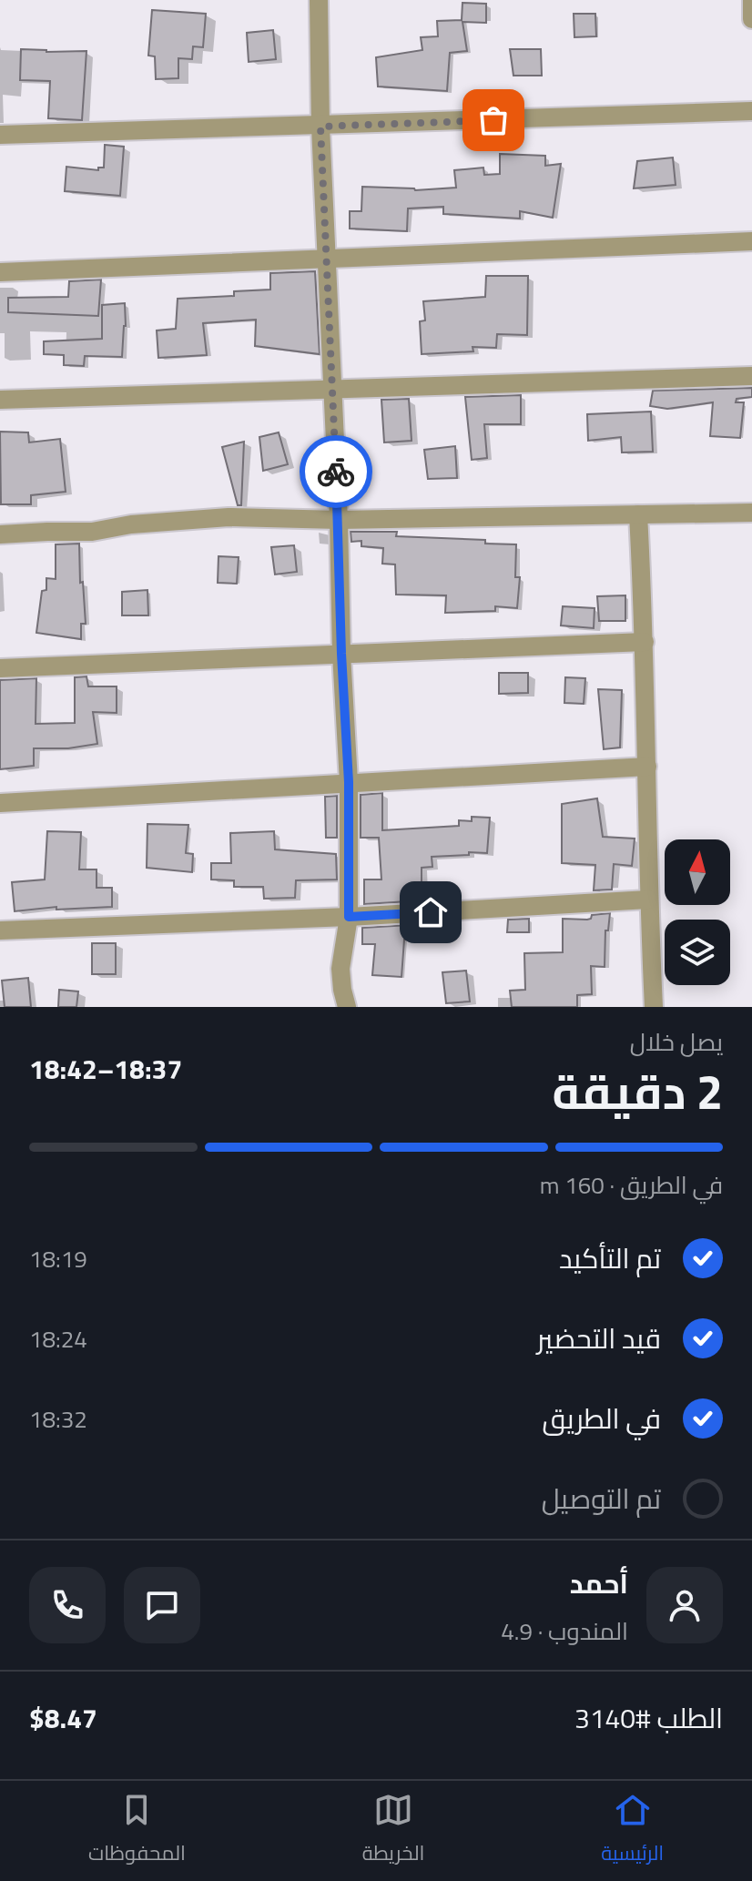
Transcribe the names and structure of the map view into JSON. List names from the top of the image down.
{
  "north": "top",
  "page": {
    "heading": ["2 دقيقة", "يصل خلال", "18:37–18:42"],
    "panel": [
      "أحمد",
      "المندوب · 4.9",
      "الطلب #3140",
      "$8.47"
    ],
    "bar": "في الطريق · 160 m",
    "list": [
      ["تم التأكيد", "18:19"],
      ["قيد التحضير", "18:24"],
      ["في الطريق", "18:32"],
      "تم التوصيل"
    ],
    "tabs": ["الرئيسية", "الخريطة", "المحفوظات"]
  }
}
